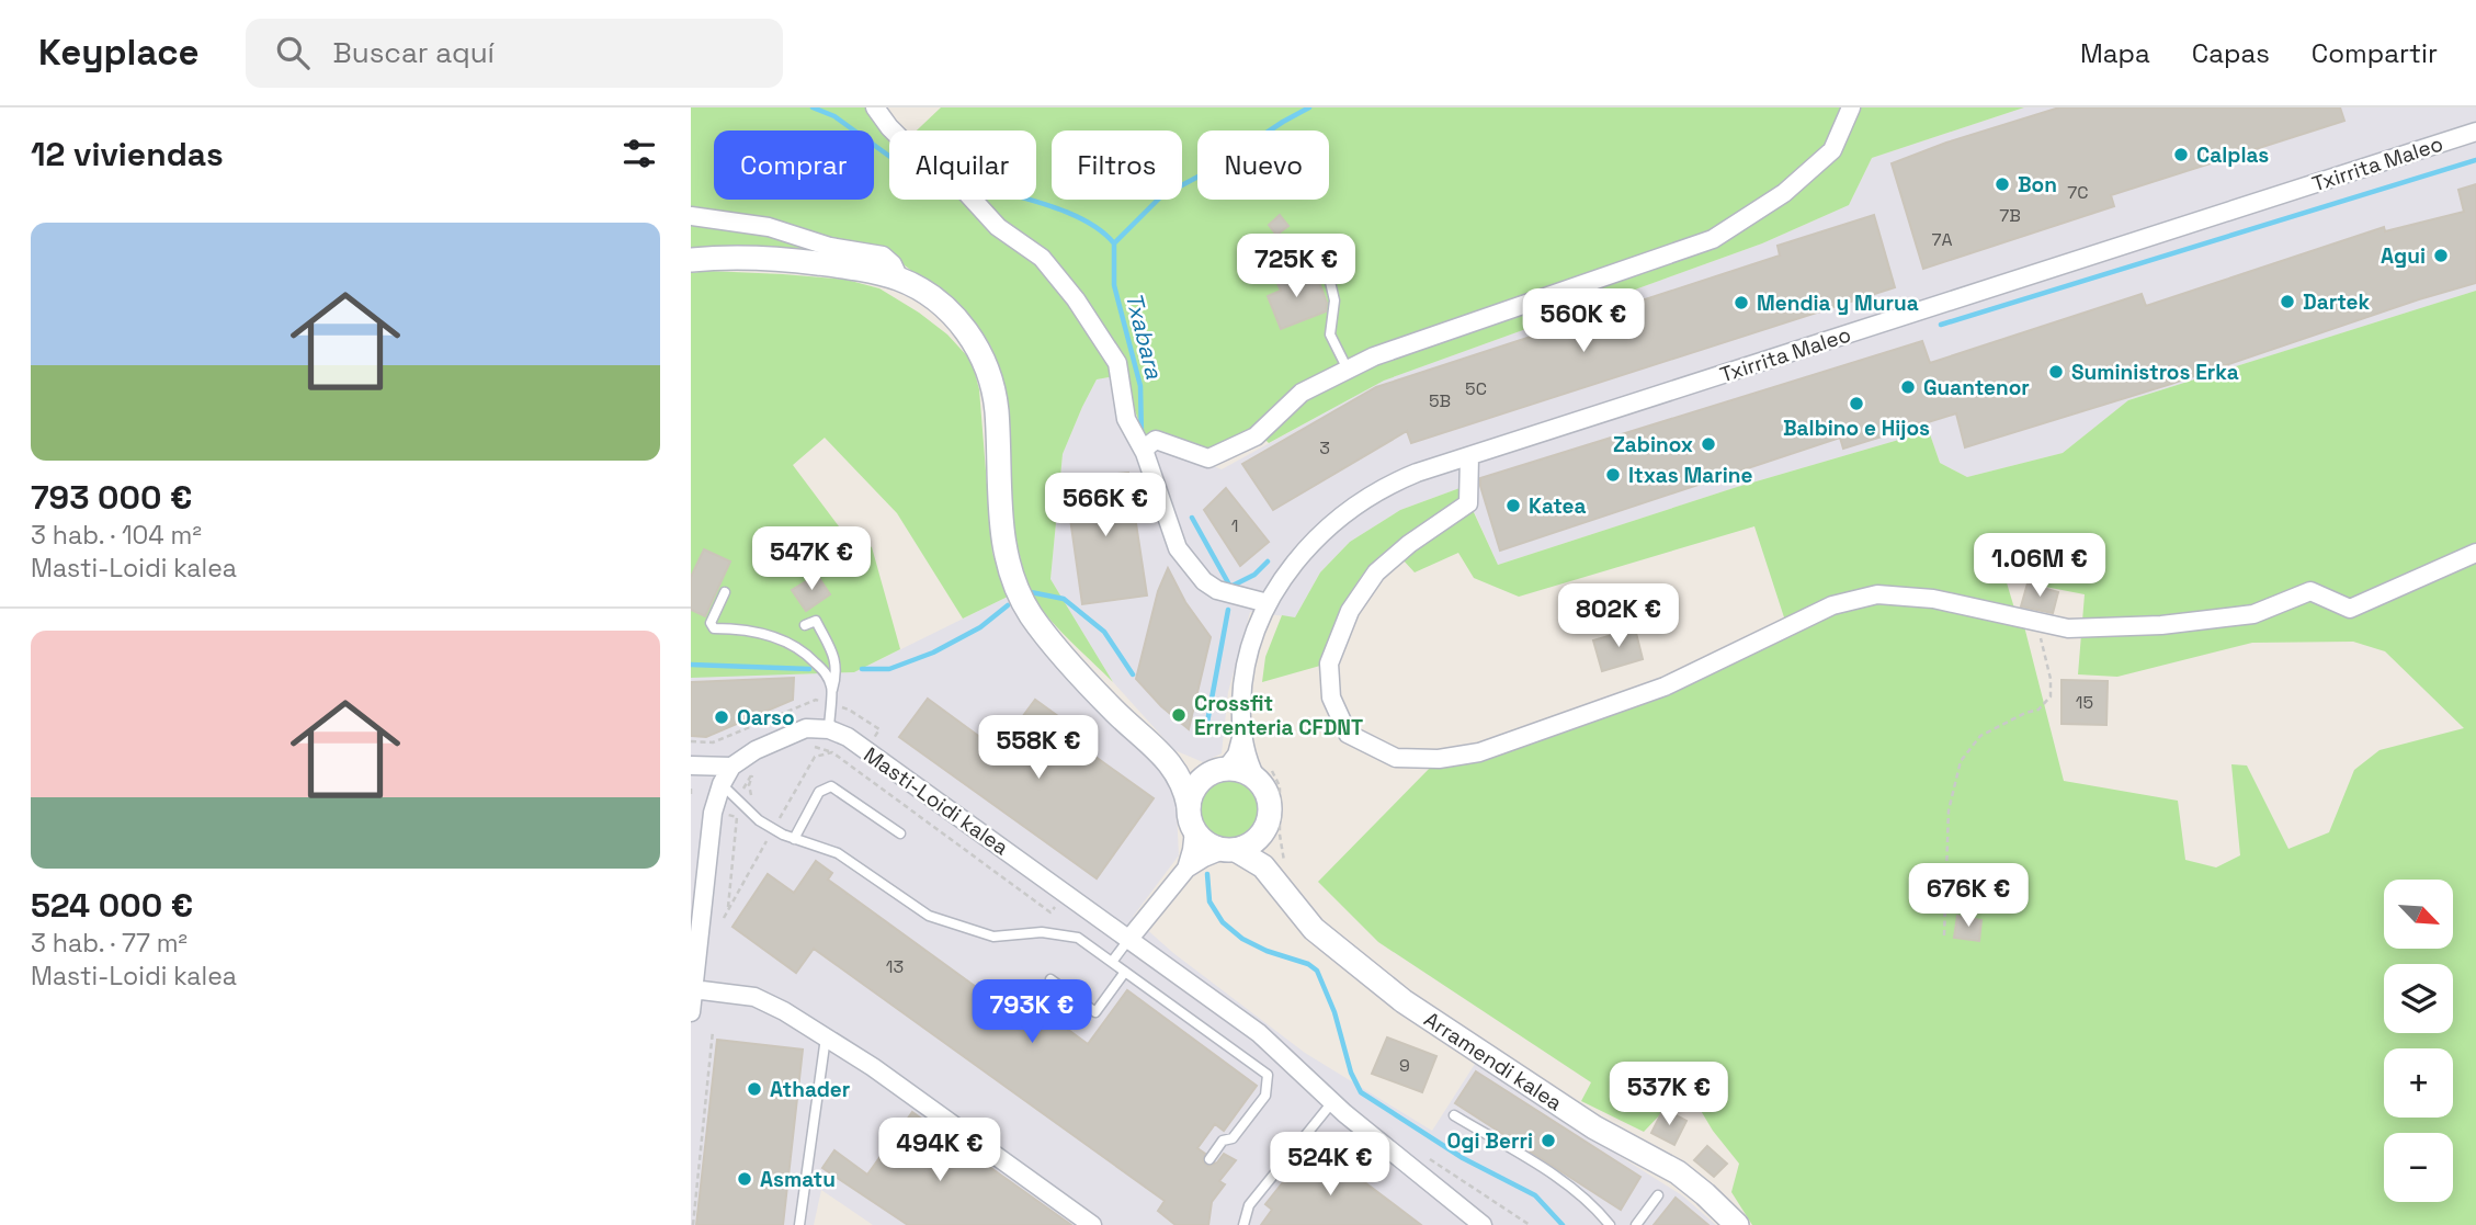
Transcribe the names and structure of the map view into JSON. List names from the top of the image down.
{
  "streets": {
    "street": ["Txirrita Maleo", "Masti-Loidi kalea", "Arramendi kalea"]
  },
  "water": ["Txabara"],
  "places": [
    "Calplas",
    "Bon",
    "Agui",
    "Dartek",
    "Mendia y Murua",
    "Suministros Erka",
    "Guantenor",
    "Balbino e Hijos",
    "Zabinox",
    "Itxas Marine",
    "Katea",
    "Crossfit Errenteria CFDNT",
    "Oarso",
    "Athader",
    "Ogi Berri",
    "Asmatu"
  ],
  "house_numbers": [
    "7C",
    "7B",
    "7A",
    "5C",
    "5B",
    "3",
    "1",
    "15",
    "13",
    "9"
  ],
  "north": "bottom right",
  "page": {
    "header": "Keyplace",
    "search": "Buscar aquí",
    "nav": ["Mapa", "Capas", "Compartir"],
    "heading": "12 viviendas",
    "chip": [
      "Comprar",
      "Alquilar",
      "Filtros",
      "Nuevo"
    ],
    "list": [
      {
        "name": "793 000 €",
        "note": "3 hab. · 104 m² · Masti-Loidi kalea"
      },
      {
        "name": "524 000 €",
        "note": "3 hab. · 77 m² · Masti-Loidi kalea"
      }
    ],
    "price": [
      "725K €",
      "560K €",
      "566K €",
      "547K €",
      "1.06M €",
      "802K €",
      "558K €",
      "676K €",
      "793K €",
      "537K €",
      "494K €",
      "524K €"
    ],
    "map_buttons": ["+", "−"]
  }
}
